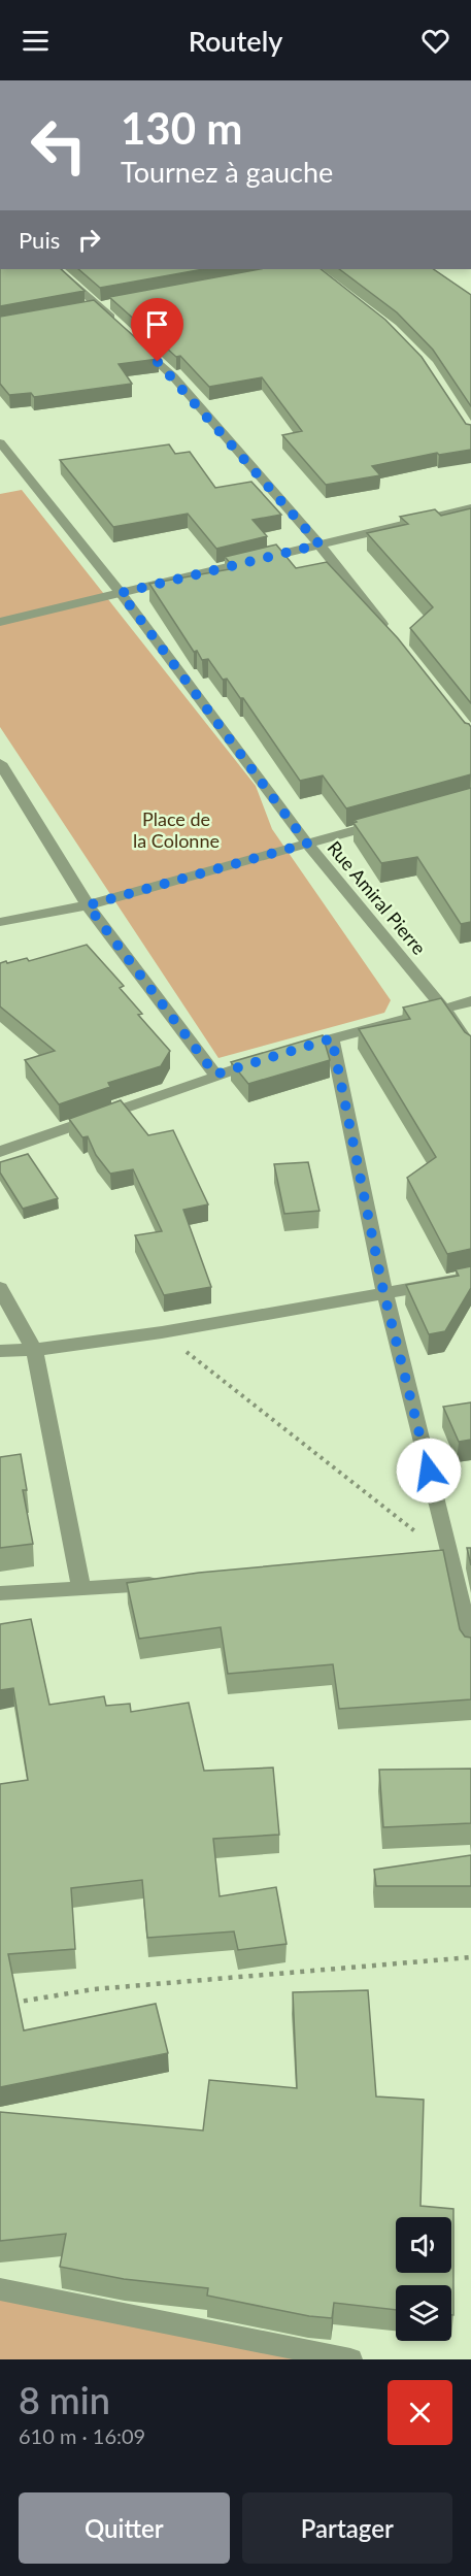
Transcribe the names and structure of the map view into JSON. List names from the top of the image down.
{
  "streets": {
    "street": ["Rue Amiral Pierre"]
  },
  "parks": ["Place de la Colonne"],
  "page": {
    "header": "Routely",
    "turn": ["130 m", "Tournez à gauche"],
    "then": "Puis",
    "heading": ["8 min", "610 m · 16:09"],
    "buttons": ["Quitter", "Partager"]
  }
}
